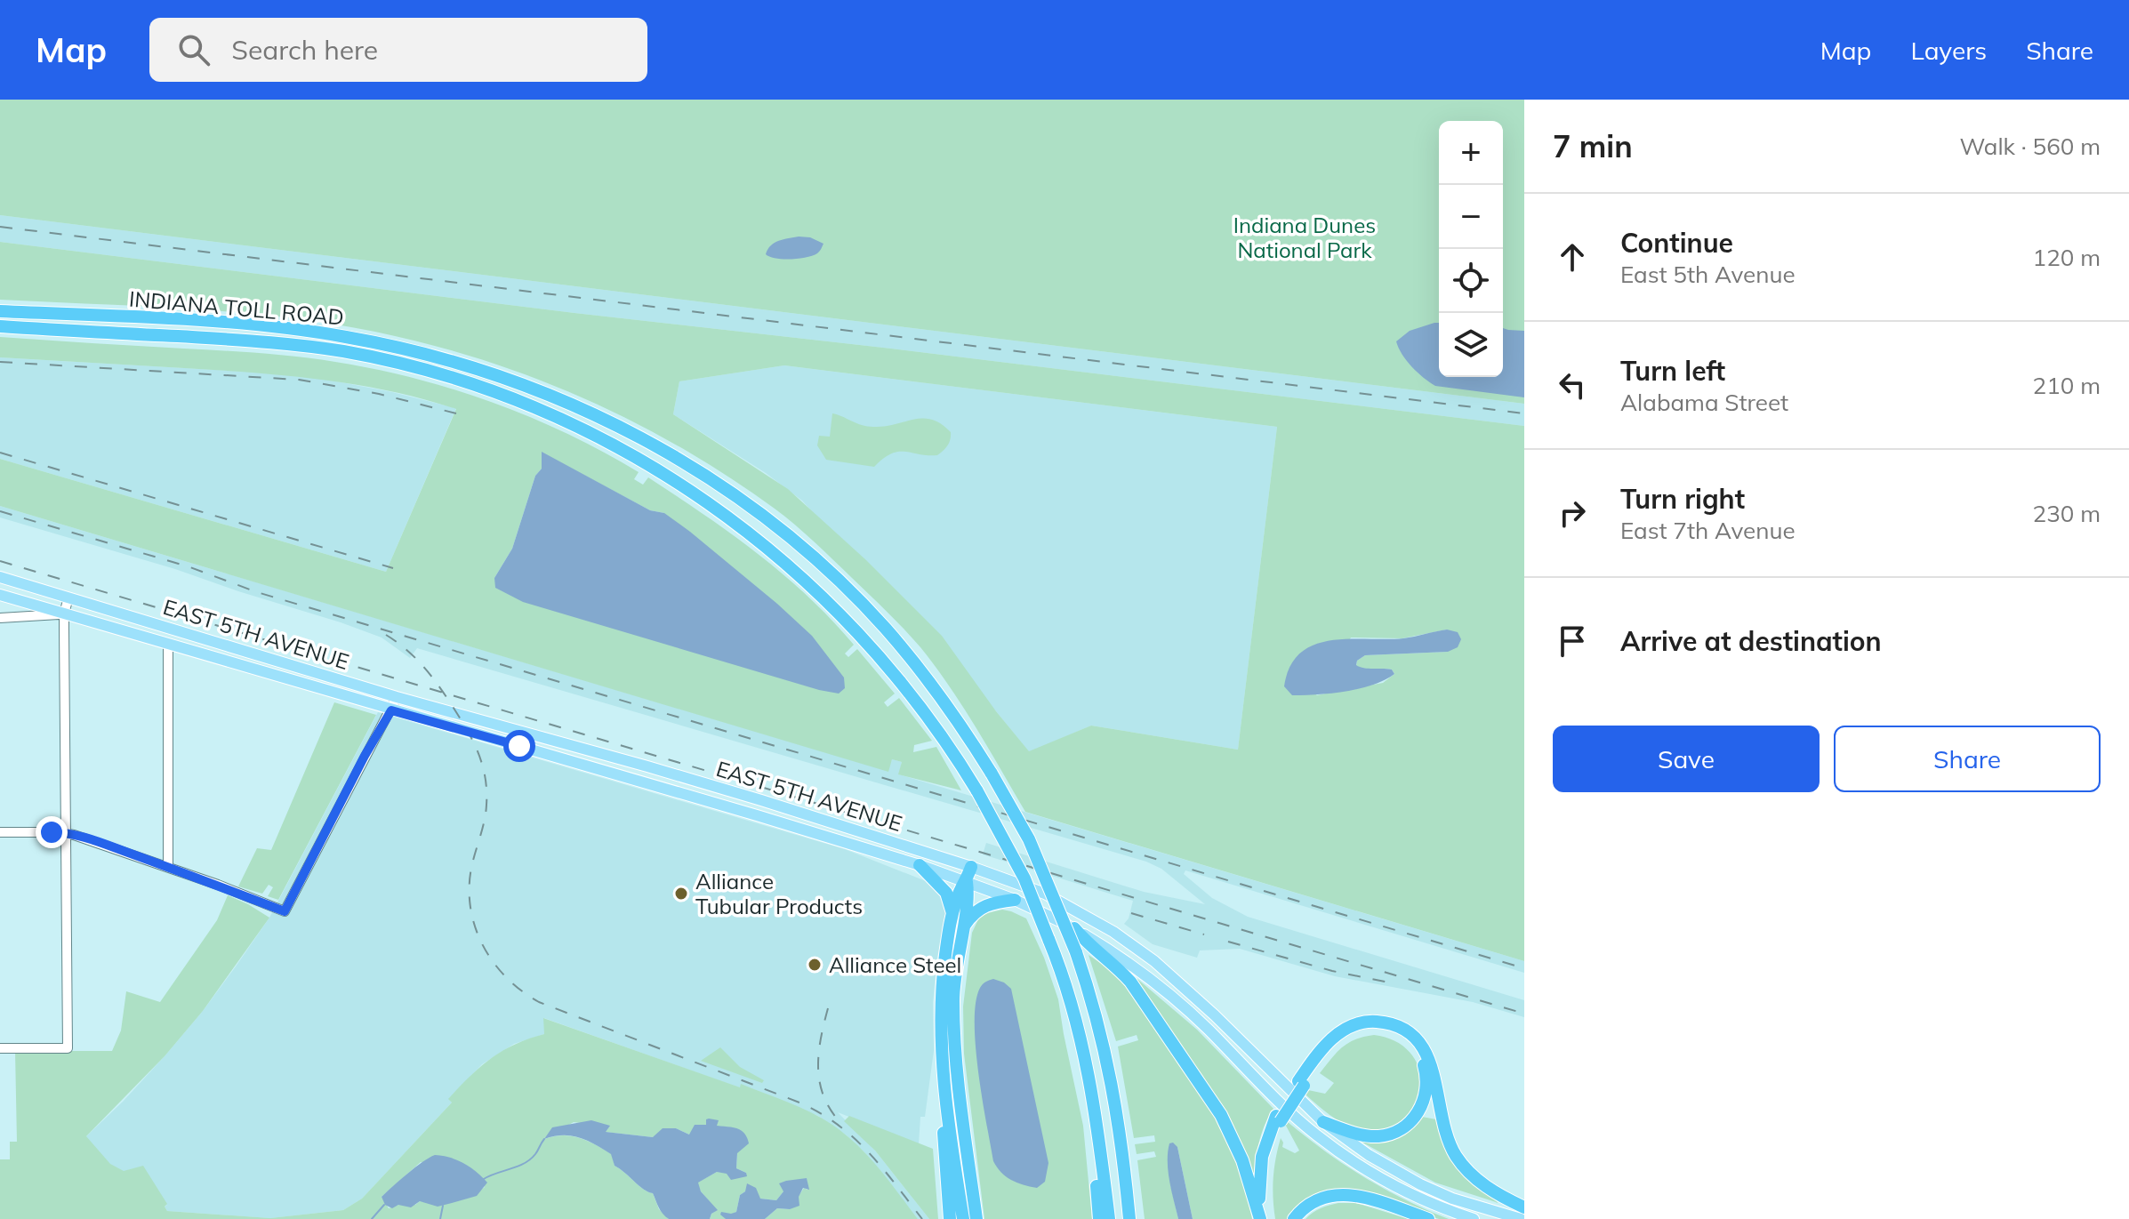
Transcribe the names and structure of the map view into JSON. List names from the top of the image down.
{
  "streets": {
    "highway": ["INDIANA TOLL ROAD"],
    "main road": ["EAST 5TH AVENUE"]
  },
  "parks": ["Indiana Dunes National Park"],
  "places": ["Alliance Tubular Products", "Alliance Steel"],
  "page": {
    "header": "Map",
    "search": "Search here",
    "nav": ["Map", "Layers", "Share"],
    "heading": ["7 min", "Walk · 560 m"],
    "map_buttons": ["+", "−"],
    "list": [
      ["Continue", "East 5th Avenue", "120 m"],
      ["Turn left", "Alabama Street", "210 m"],
      ["Turn right", "East 7th Avenue", "230 m"],
      "Arrive at destination"
    ],
    "buttons": ["Save", "Share"]
  }
}
